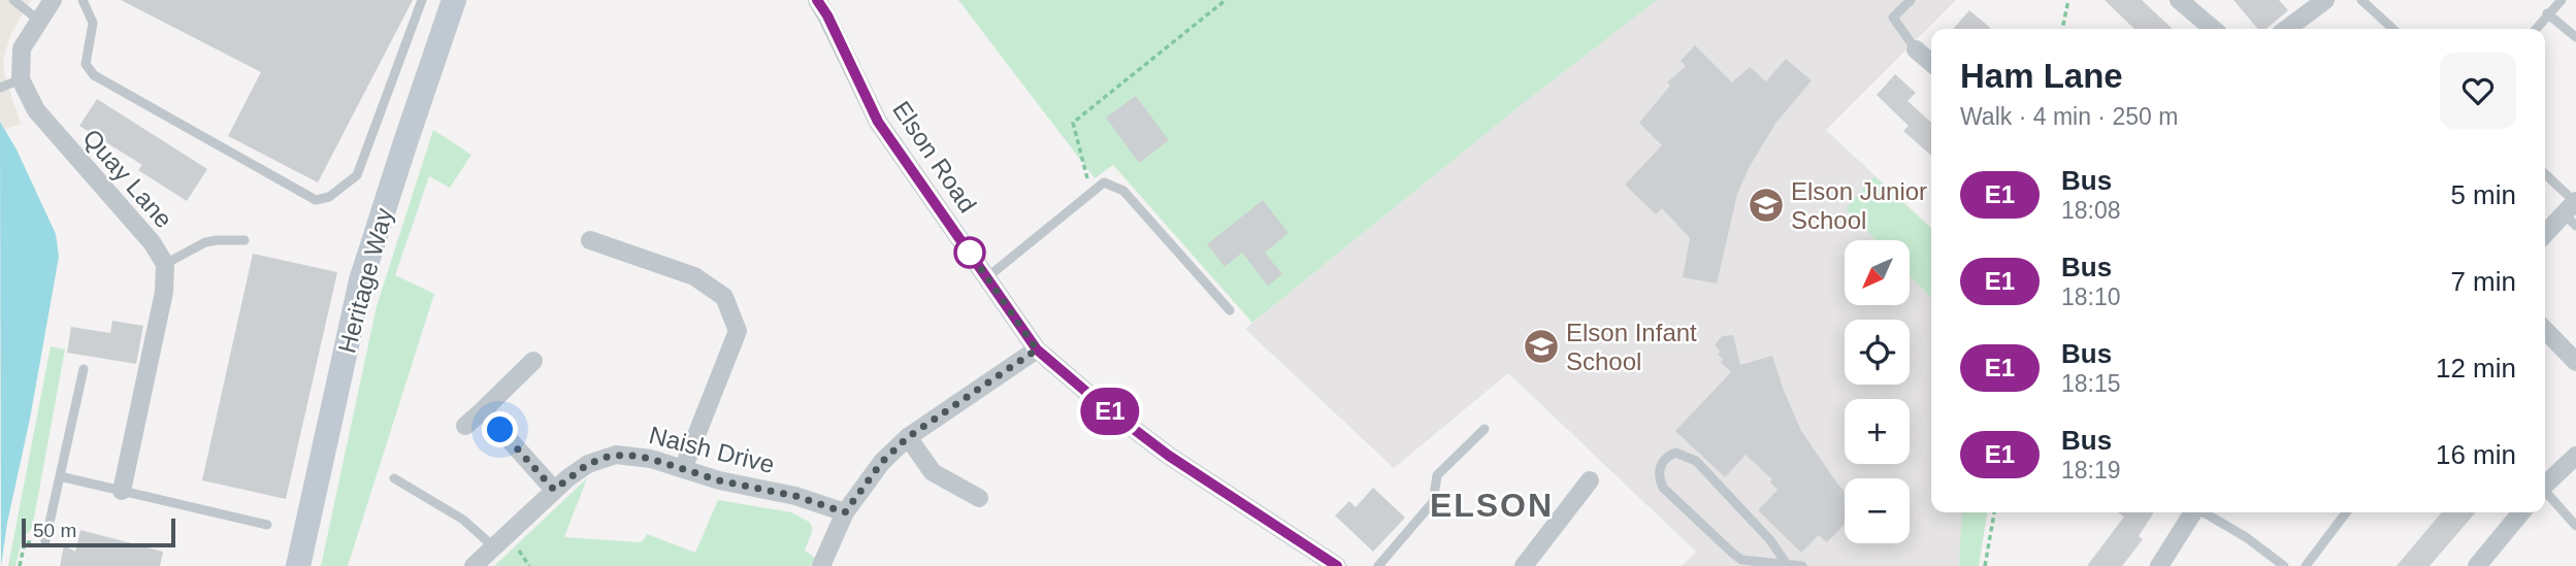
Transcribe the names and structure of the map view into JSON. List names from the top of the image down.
{
  "streets": {
    "street": [
      "Elson Road",
      "Quay Lane",
      "Heritage Way",
      "Naish Drive"
    ]
  },
  "districts": ["ELSON"],
  "places": {
    "school or university": ["Elson Junior School", "Elson Infant School"]
  },
  "lines": ["bus line E1"],
  "scale_bar": "50 m",
  "north": "bottom left",
  "page": {
    "on_map": "E1",
    "heading": ["Ham Lane", "Walk · 4 min · 250 m"],
    "list": [
      {
        "mark": "E1",
        "name": "Bus",
        "note": "18:08",
        "value": "5 min"
      },
      {
        "mark": "E1",
        "name": "Bus",
        "note": "18:10",
        "value": "7 min"
      },
      {
        "mark": "E1",
        "name": "Bus",
        "note": "18:15",
        "value": "12 min"
      },
      {
        "mark": "E1",
        "name": "Bus",
        "note": "18:19",
        "value": "16 min"
      }
    ],
    "map_buttons": ["+", "−"],
    "scale": "50 m"
  }
}
